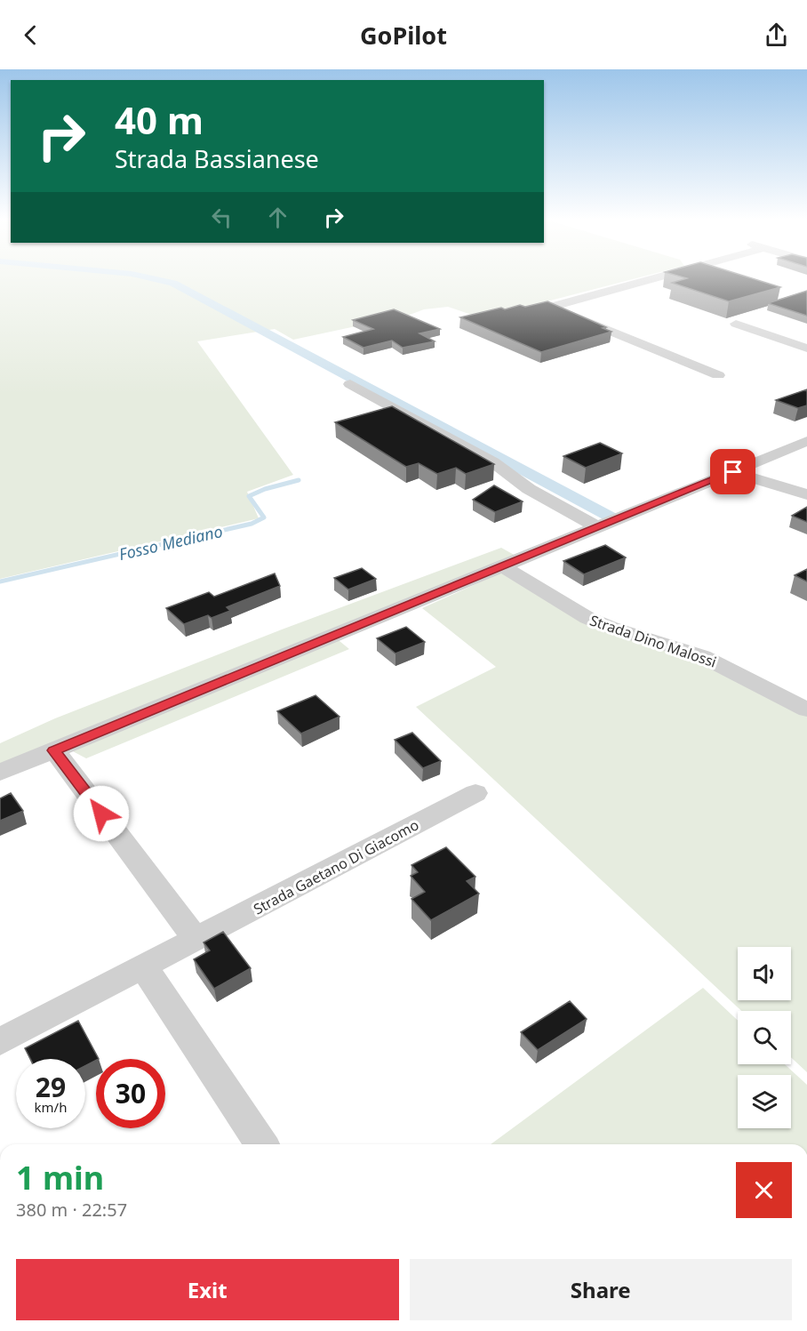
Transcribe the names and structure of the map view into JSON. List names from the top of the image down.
{
  "streets": {
    "street": ["Strada Dino Malossi", "Strada Gaetano Di Giacomo"]
  },
  "water": ["Fosso Mediano"],
  "page": {
    "header": "GoPilot",
    "turn": ["40 m", "Strada Bassianese"],
    "speed": "29 km/h",
    "limit": "30",
    "heading": ["1 min", "380 m · 22:57"],
    "buttons": ["Exit", "Share"]
  }
}
